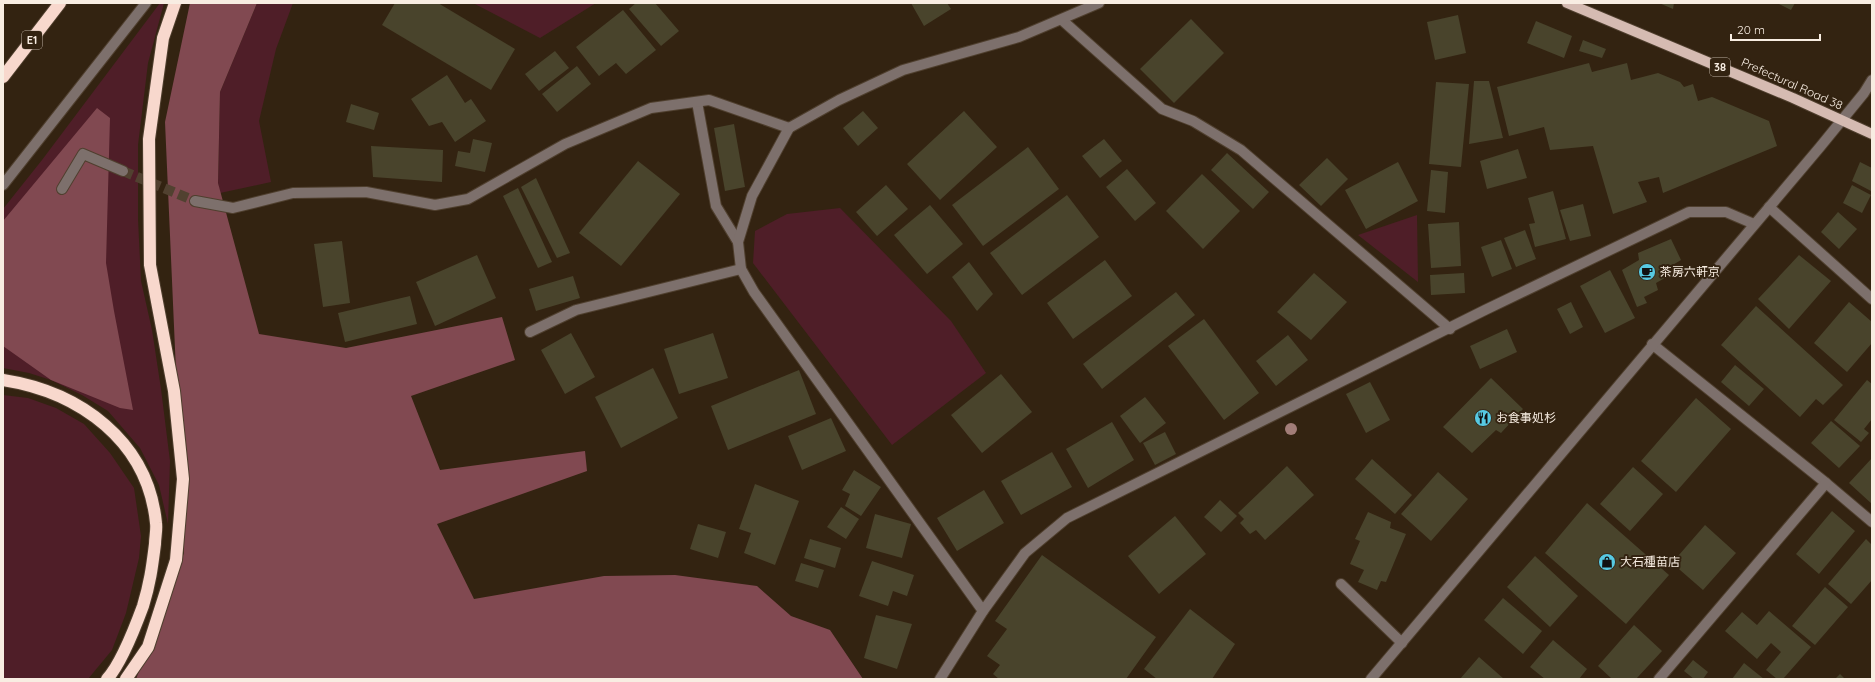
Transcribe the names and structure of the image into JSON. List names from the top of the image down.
{
  "streets": {
    "highway": ["E1"],
    "main road": ["38", "Prefectural Road 38"]
  },
  "places": {
    "cafe": ["茶房六軒京"],
    "restaurant": ["お食事処杉"],
    "shop": ["大石種苗店"]
  },
  "scale_bar": "20 m"
}
